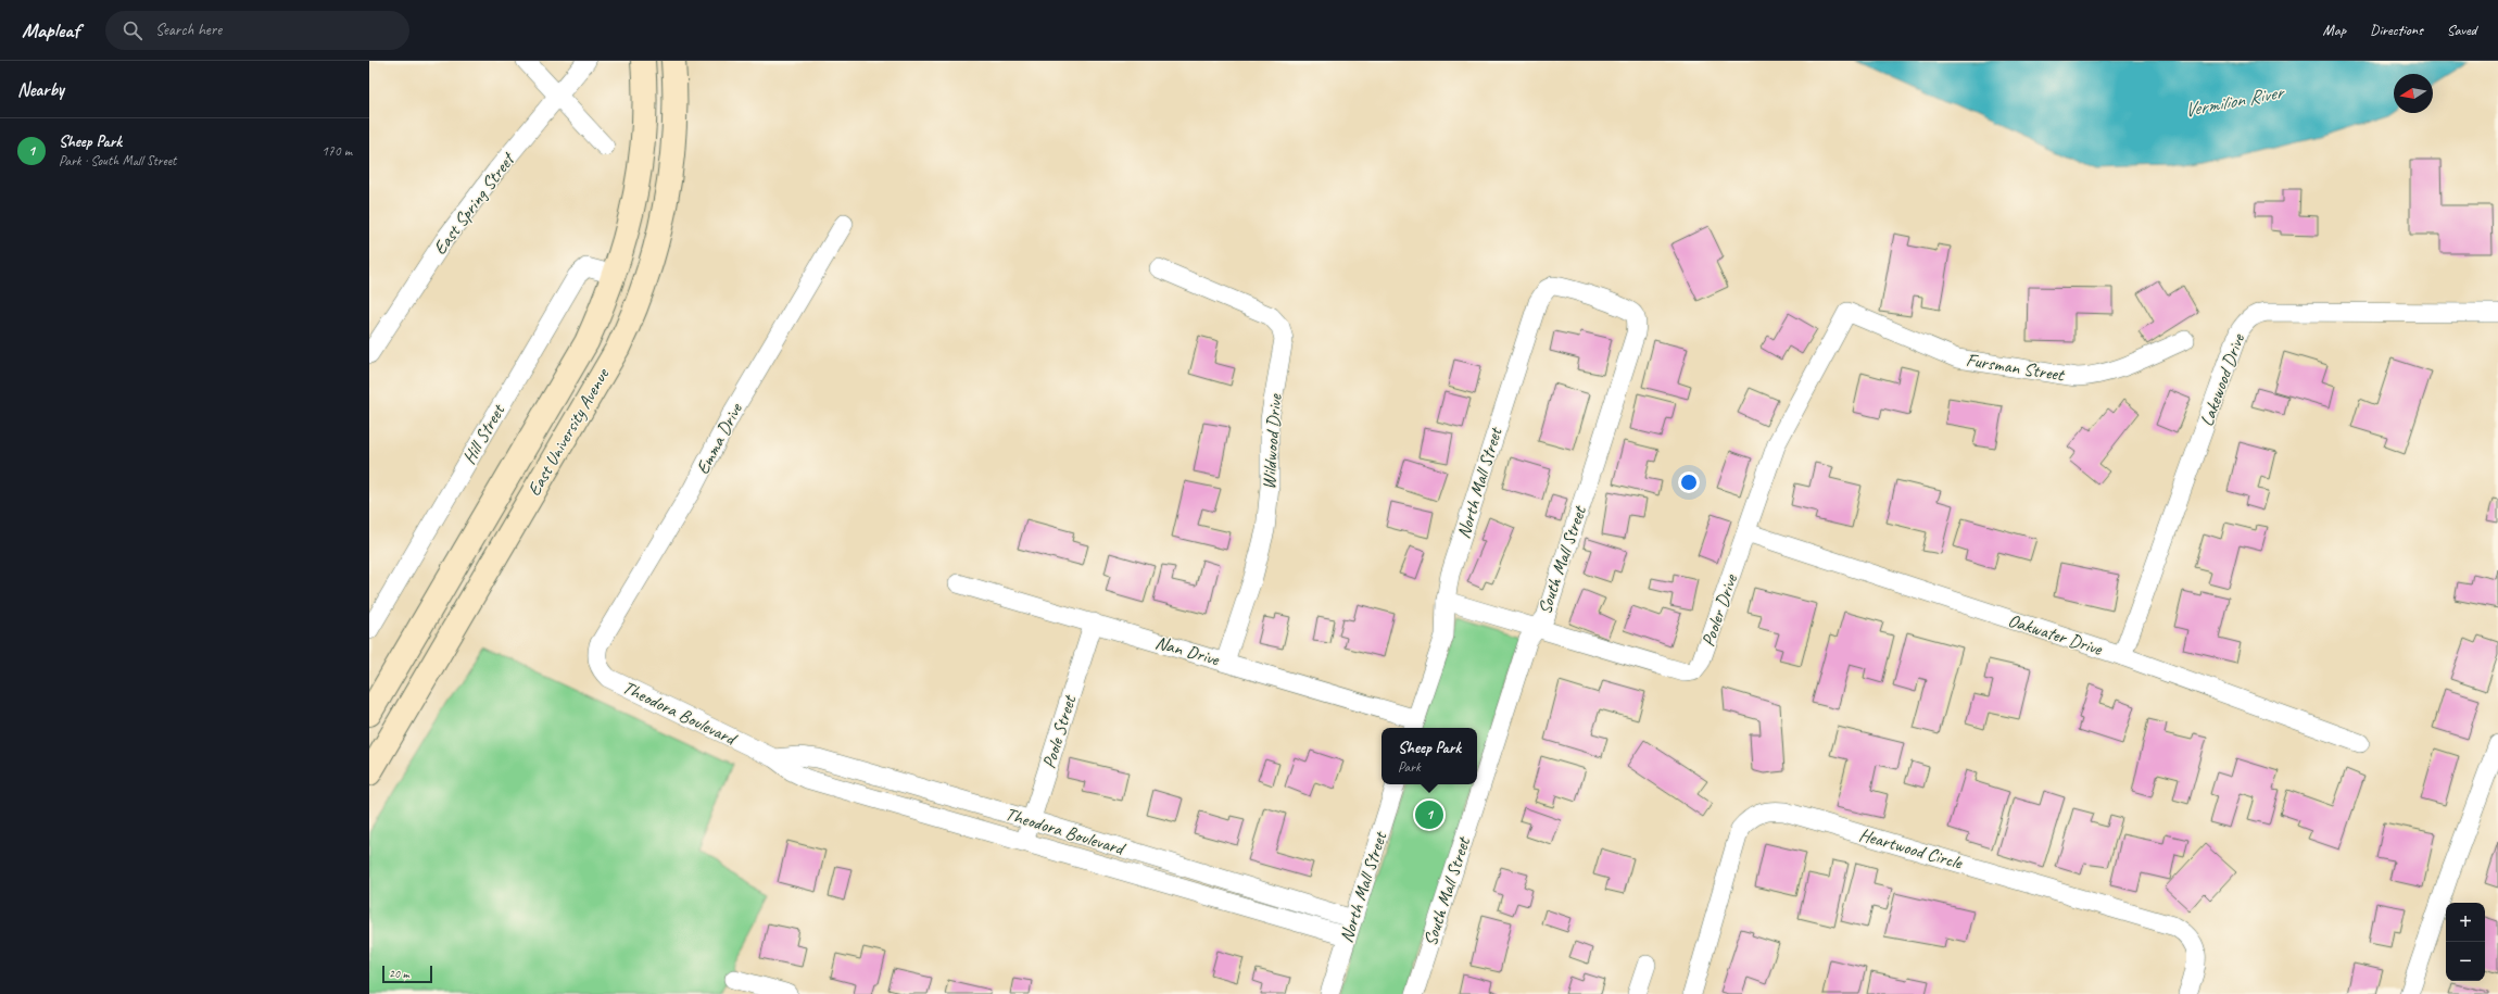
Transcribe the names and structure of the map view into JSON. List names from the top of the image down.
{
  "streets": {
    "main road": ["East University Avenue"],
    "street": [
      "East Spring Street",
      "Fursman Street",
      "Lakewood Drive",
      "Hill Street",
      "Emma Drive",
      "Wildwood Drive",
      "North Mall Street",
      "South Mall Street",
      "Pooler Drive",
      "Oakwater Drive",
      "Nan Drive",
      "Theodora Boulevard",
      "Poole Street",
      "Heartwood Circle"
    ]
  },
  "crossings": [
    ["Fursman Street", "Pooler Drive"],
    ["Lakewood Drive", "Oakwater Drive"],
    ["East University Avenue", "Hill Street"],
    ["Emma Drive", "Theodora Boulevard"],
    ["Wildwood Drive", "Nan Drive"],
    ["North Mall Street", "South Mall Street"],
    ["North Mall Street", "Pooler Drive"],
    ["North Mall Street", "Nan Drive"],
    ["North Mall Street", "Theodora Boulevard"],
    ["South Mall Street", "Pooler Drive"],
    ["Pooler Drive", "Oakwater Drive"],
    ["Nan Drive", "Poole Street"],
    ["Theodora Boulevard", "Poole Street"]
  ],
  "water": ["Vermilion River"],
  "scale_bar": "20 m",
  "north": "left",
  "page": {
    "header": "Mapleaf",
    "search": "Search here",
    "nav": ["Map", "Directions", "Saved"],
    "heading": "Nearby",
    "list": [
      {
        "mark": "1",
        "name": "Sheep Park",
        "note": "Park · South Mall Street",
        "value": "170 m"
      }
    ],
    "popup": ["Sheep Park", "Park"],
    "pins": "1",
    "map_buttons": ["+", "−"],
    "scale": "20 m"
  }
}
